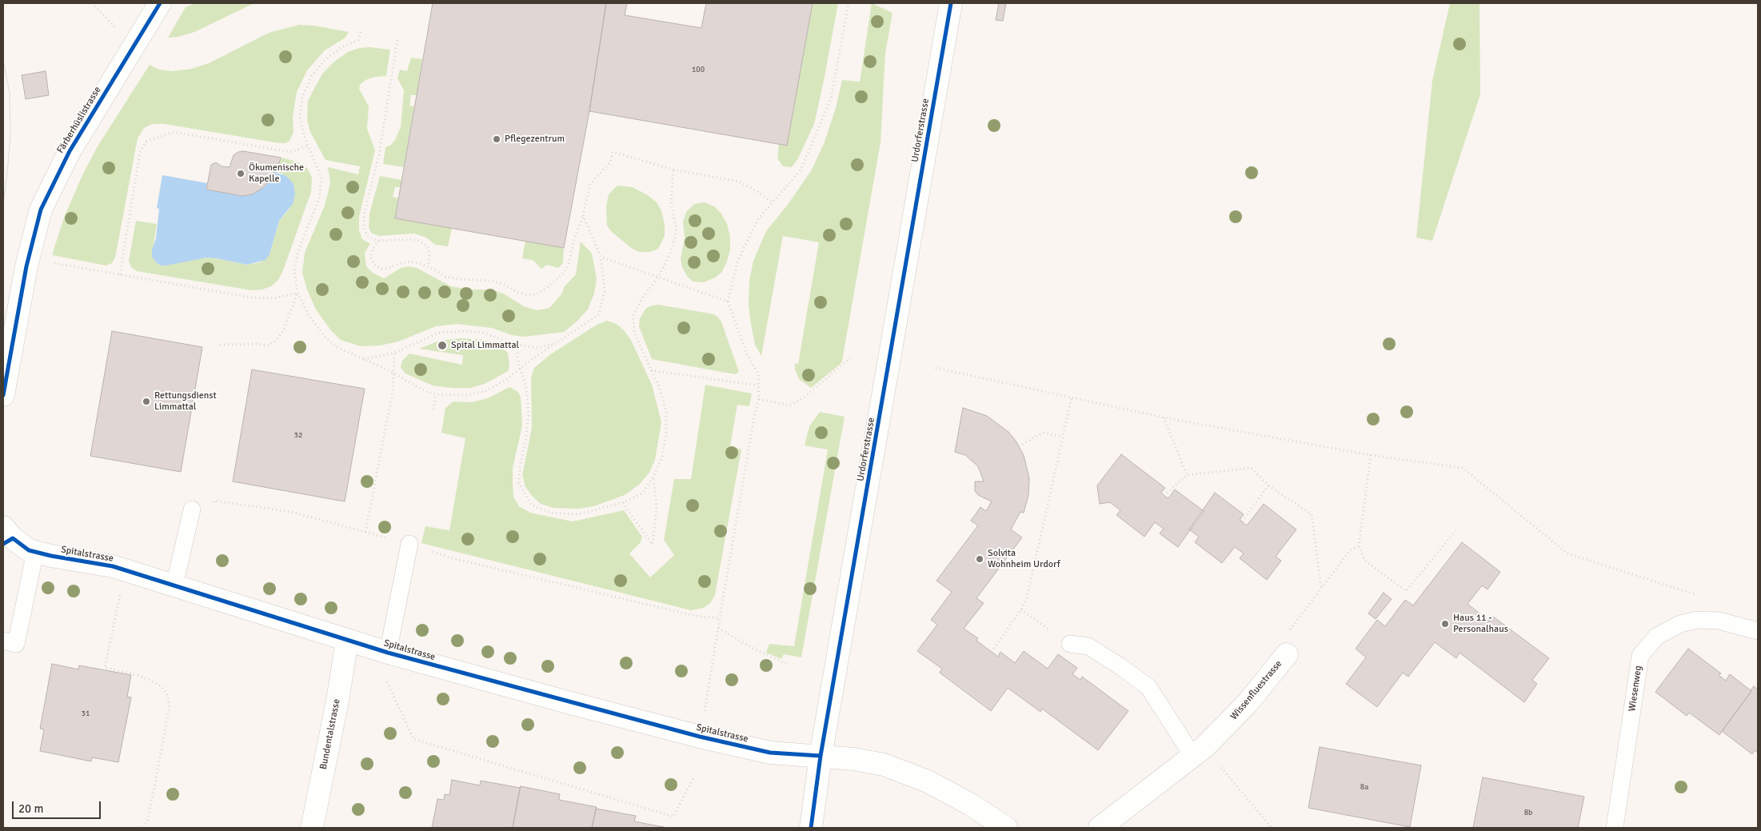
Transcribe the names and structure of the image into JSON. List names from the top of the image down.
{
  "streets": {
    "street": [
      "Färberhüslistrasse",
      "Urdorferstrasse",
      "Spitalstrasse",
      "Wissenfluestrasse",
      "Bundentalstrasse"
    ],
    "lane": ["Wiesenweg"]
  },
  "crossings": [
    ["Urdorferstrasse", "Spitalstrasse"],
    ["Spitalstrasse", "Bundentalstrasse"]
  ],
  "places": [
    "Pflegezentrum",
    "Ökumenische Kapelle",
    "Spital Limmattal",
    "Rettungsdienst Limmattal",
    "Solvita Wohnheim Urdorf",
    "Haus 11 - Personalhaus"
  ],
  "house_numbers": [
    "100",
    "32",
    "31",
    "8a",
    "8b"
  ],
  "scale_bar": "20 m"
}
